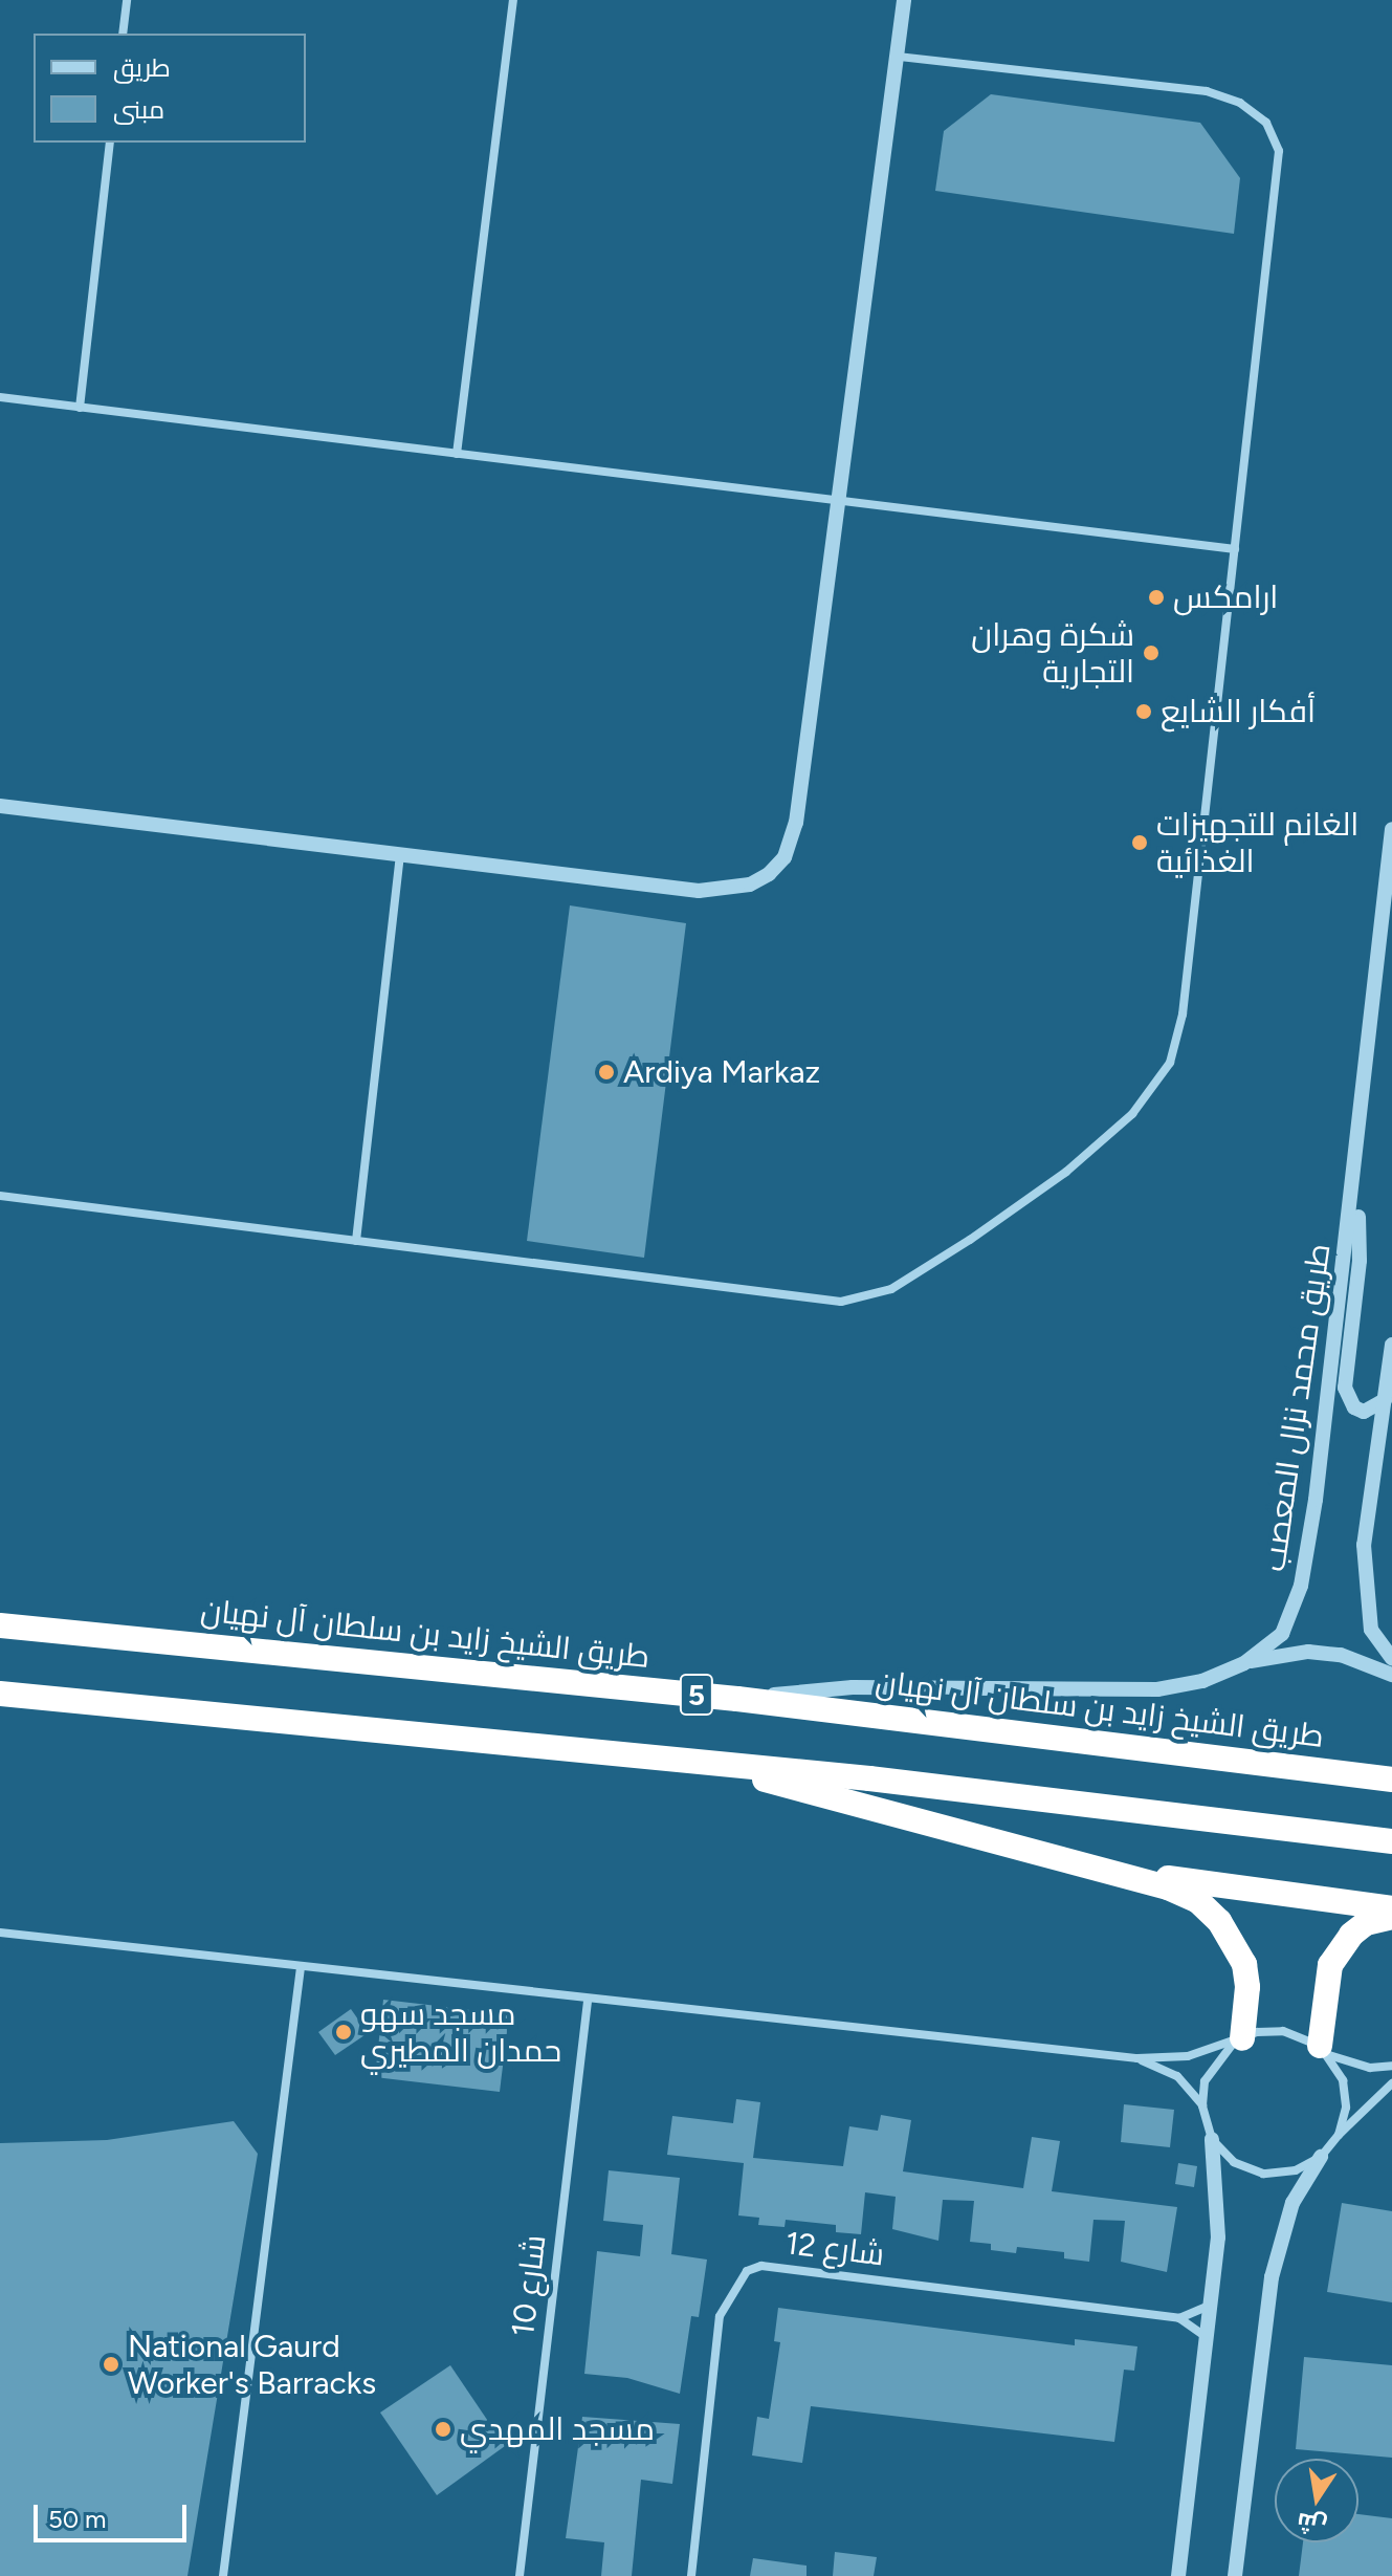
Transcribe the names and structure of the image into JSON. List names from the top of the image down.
{
  "streets": {
    "highway": ["طريق الشيخ زايد بن سلطان آل نهيان", "5"],
    "street": ["طريق محمد نزال المعصب", "شارع 12", "شارع 10"]
  },
  "crossings": [
    ["طريق محمد نزال المعصب", "طريق الشيخ زايد بن سلطان آل نهيان"]
  ],
  "places": [
    "ارامكس",
    "شكرة وهران التجارية",
    "أفكار الشايع",
    "الغانم للتجهيزات الغذائية",
    "Ardiya Markaz",
    "مسجد سهو حمدان المطيري",
    "National Gaurd Worker's Barracks",
    "مسجد المهدي"
  ],
  "legend": ["طريق", "مبنى"],
  "scale_bar": "50 m",
  "north": "bottom"
}
